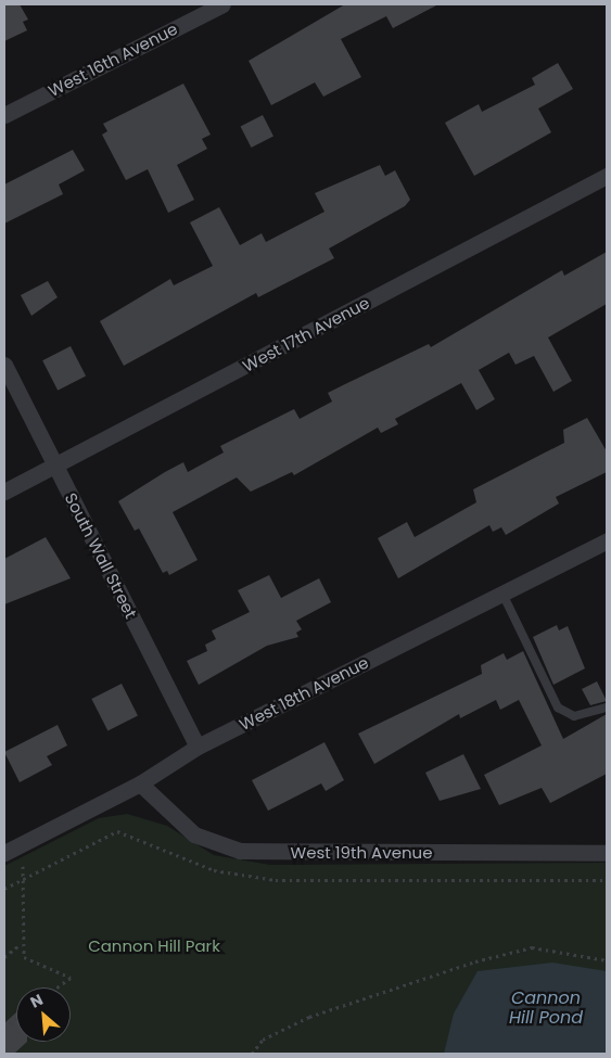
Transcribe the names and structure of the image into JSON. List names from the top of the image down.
{
  "streets": {
    "street": [
      "West 16th Avenue",
      "West 17th Avenue",
      "South Wall Street",
      "West 18th Avenue",
      "West 19th Avenue"
    ]
  },
  "crossings": [
    ["West 17th Avenue", "South Wall Street"],
    ["South Wall Street", "West 18th Avenue"],
    ["West 18th Avenue", "West 19th Avenue"]
  ],
  "water": ["Cannon Hill Pond"],
  "parks": ["Cannon Hill Park"],
  "north": "top left"
}
